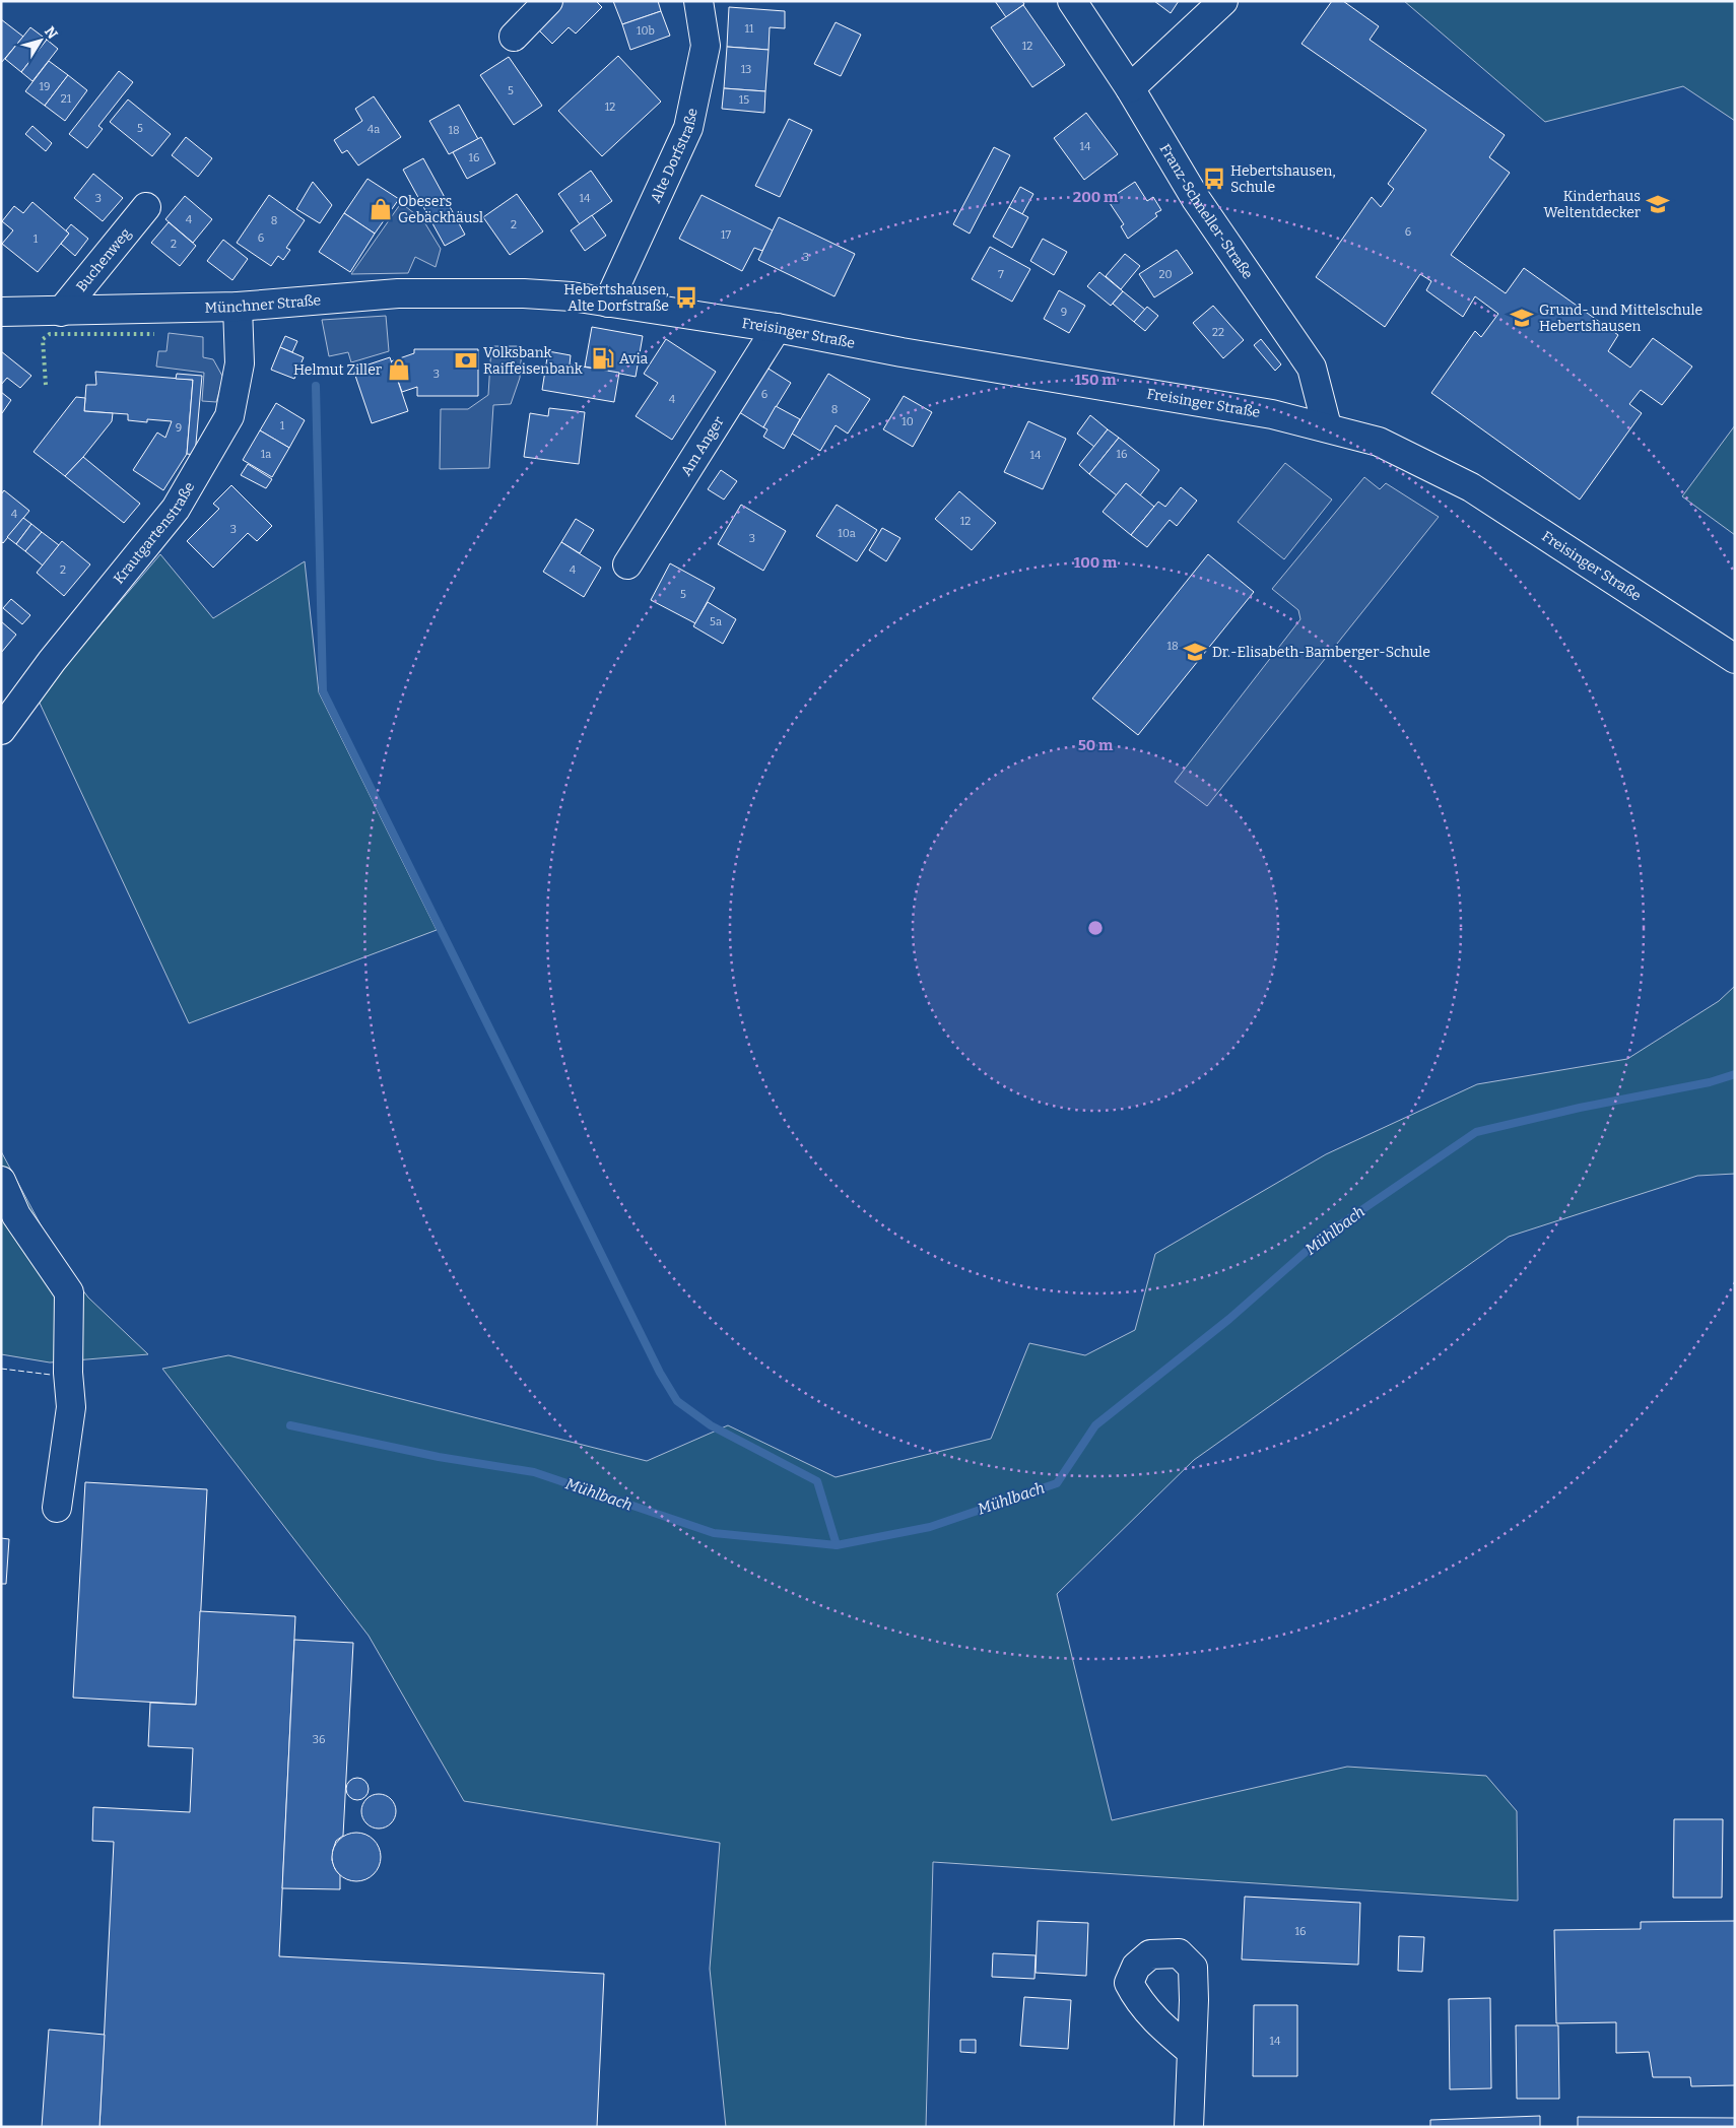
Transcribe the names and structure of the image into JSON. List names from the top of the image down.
{
  "streets": {
    "street": [
      "Alte Dorfstraße",
      "Franz-Schneller-Straße",
      "Buchenweg",
      "Münchner Straße",
      "Freisinger Straße",
      "Am Anger",
      "Krautgartenstraße"
    ]
  },
  "crossings": [
    ["Alte Dorfstraße", "Freisinger Straße"],
    ["Franz-Schneller-Straße", "Freisinger Straße"],
    ["Buchenweg", "Münchner Straße"],
    ["Münchner Straße", "Freisinger Straße"],
    ["Münchner Straße", "Krautgartenstraße"],
    ["Freisinger Straße", "Am Anger"]
  ],
  "water": ["Mühlbach"],
  "places": {
    "bus stop": ["Hebertshausen, Schule", "Hebertshausen, Alte Dorfstraße"],
    "school or university": ["Kinderhaus Weltentdecker", "Grund- und Mittelschule Hebertshausen", "Dr.-Elisabeth-Bamberger-Schule"],
    "shop": ["Obesers Gebäckhäusl", "Helmut Ziller"],
    "fuel station": ["Avia"],
    "bank": ["Volksbank Raiffeisenbank"]
  },
  "house_numbers": [
    "11",
    "10b",
    "12",
    "13",
    "19",
    "5",
    "21",
    "15",
    "12",
    "5",
    "4a",
    "18",
    "14",
    "16",
    "3",
    "14",
    "4",
    "8",
    "2",
    "6",
    "17",
    "6",
    "1",
    "2",
    "3",
    "7",
    "20",
    "9",
    "22",
    "3",
    "6",
    "4",
    "8",
    "10",
    "1",
    "9",
    "1a",
    "16",
    "14",
    "4",
    "12",
    "3",
    "10a",
    "3",
    "2",
    "4",
    "5",
    "5a",
    "18",
    "36",
    "16",
    "14"
  ],
  "north": "top right",
  "rings": [
    "200 m",
    "150 m",
    "100 m",
    "50 m"
  ]
}
